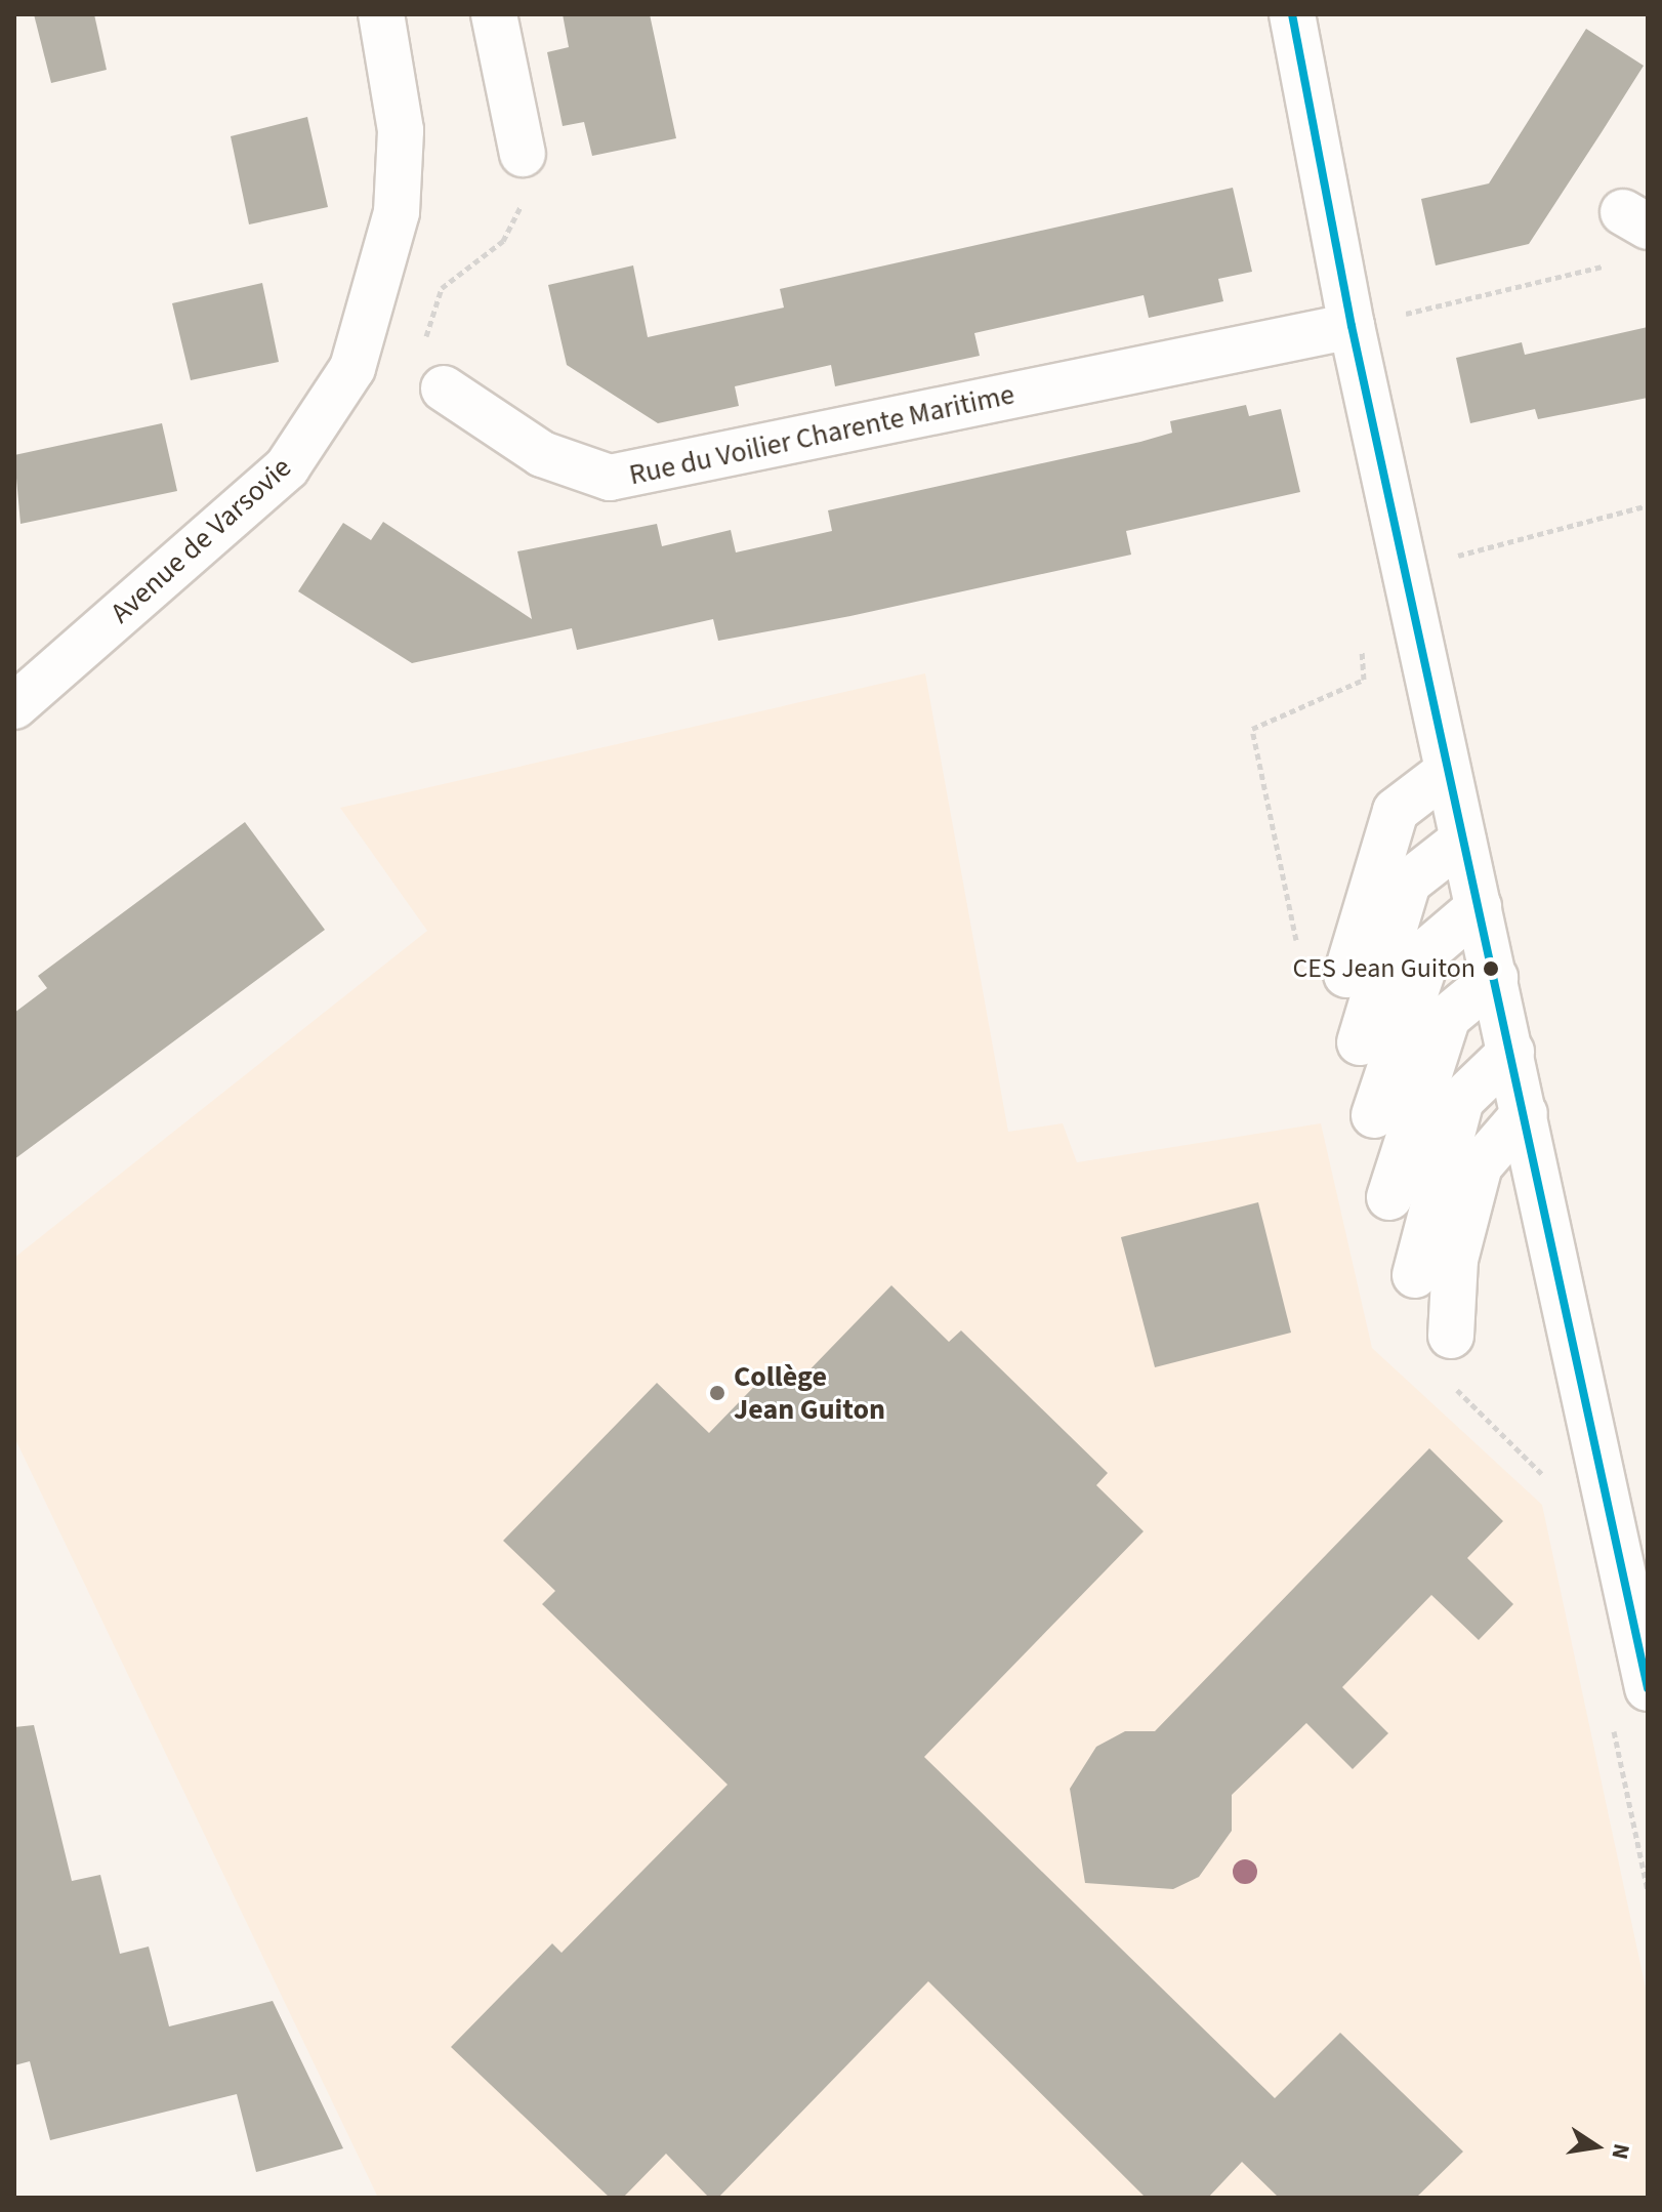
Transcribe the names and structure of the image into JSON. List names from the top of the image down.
{
  "streets": {
    "street": ["Rue du Voilier Charente Maritime", "Avenue de Varsovie"]
  },
  "places": ["CES Jean Guiton", "Collège Jean Guiton"],
  "north": "right"
}
